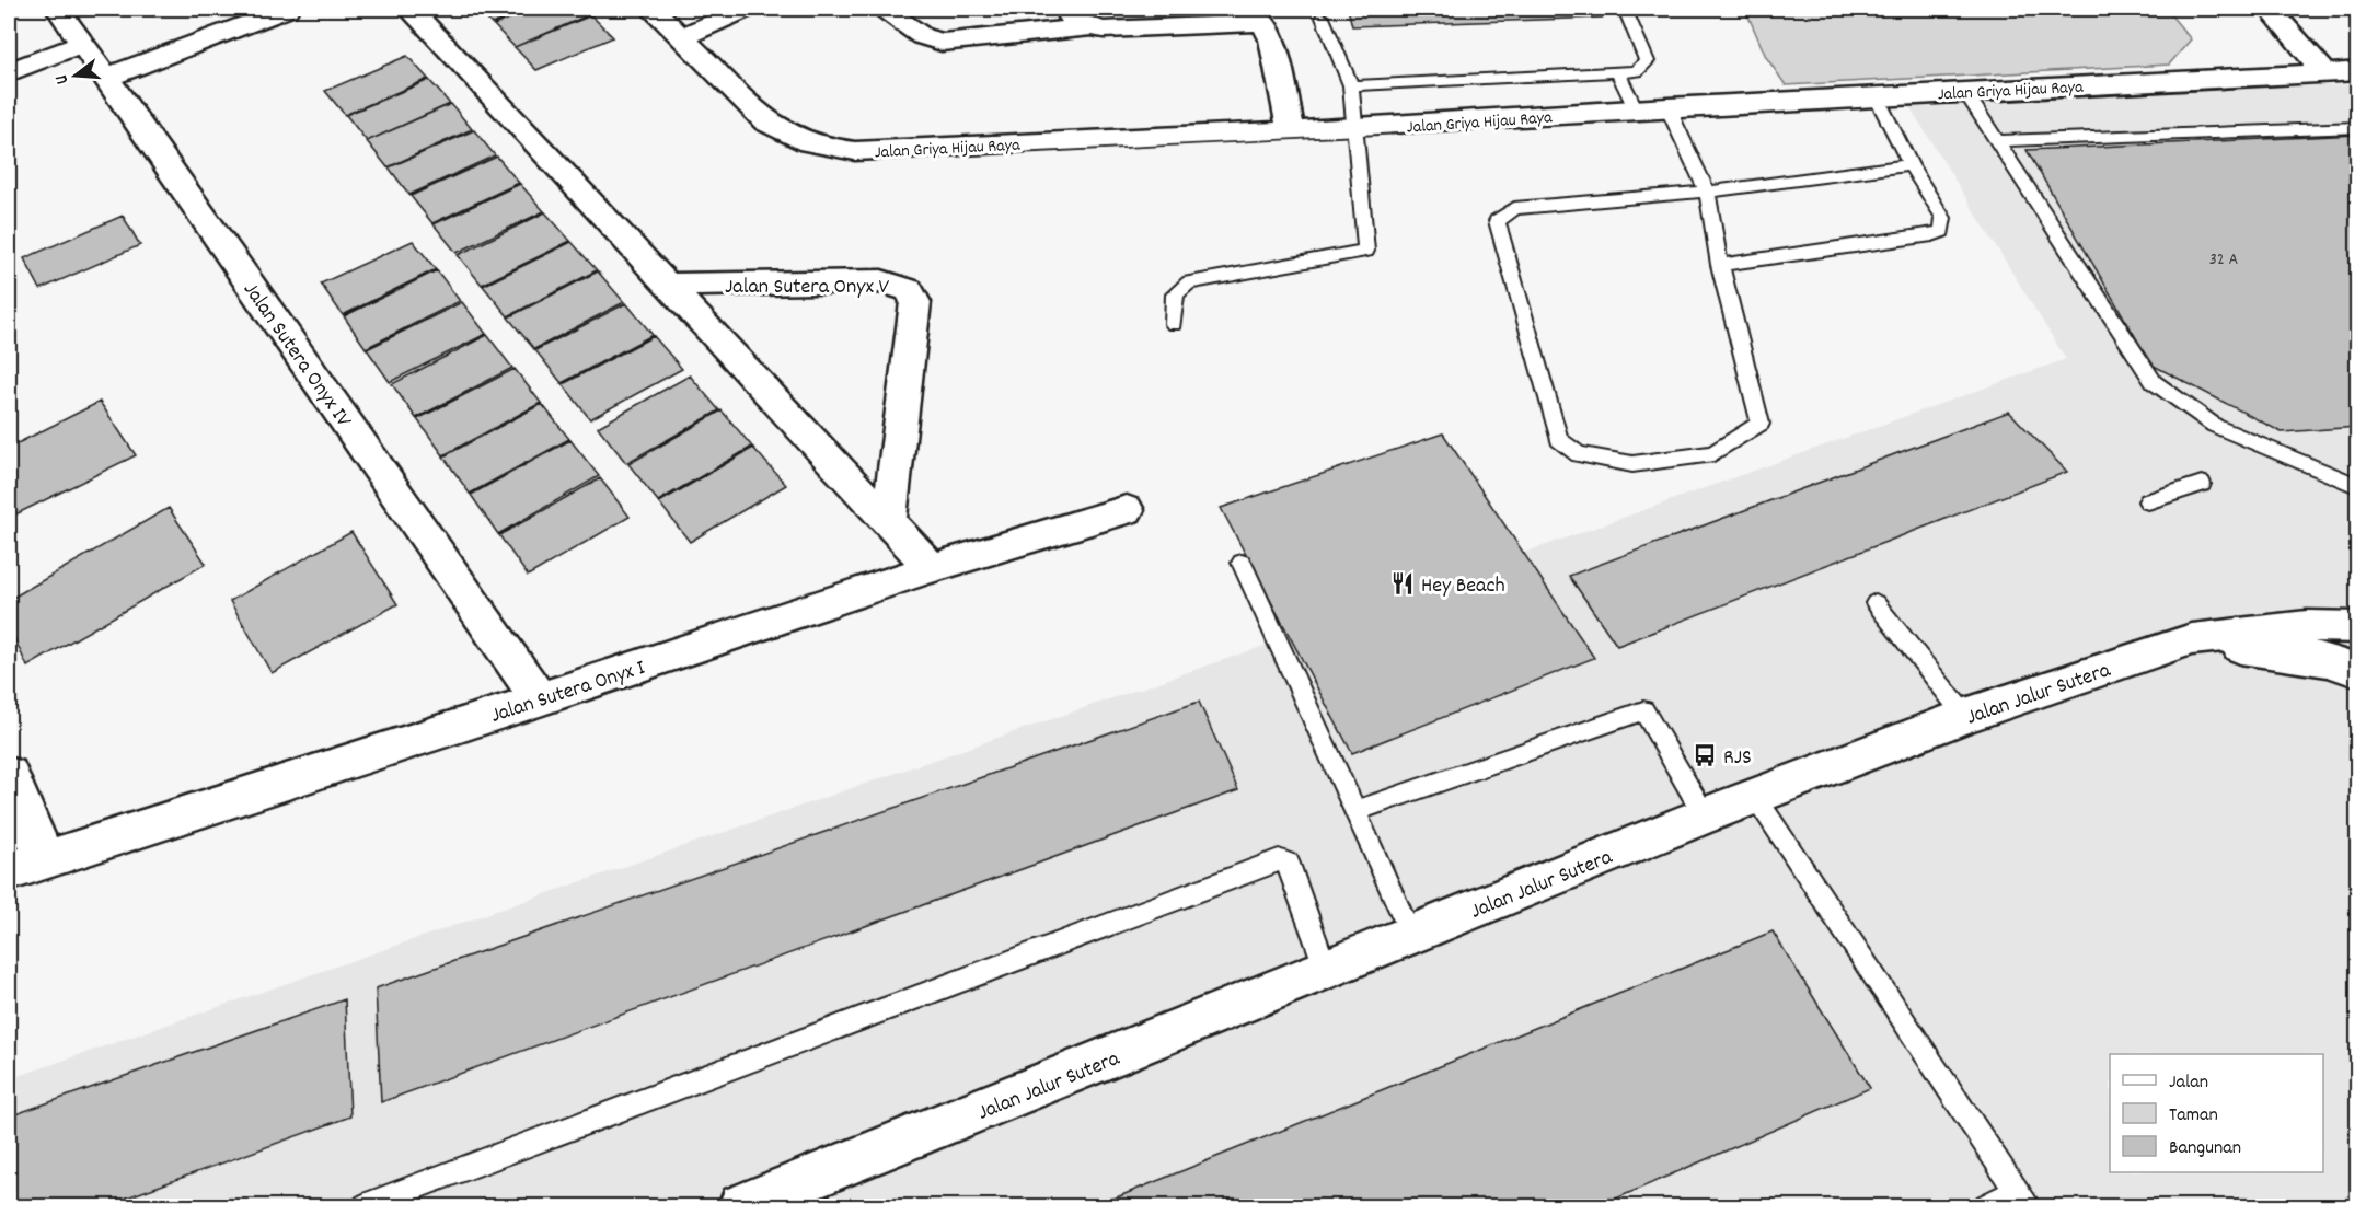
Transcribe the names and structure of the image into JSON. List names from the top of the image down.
{
  "streets": {
    "street": [
      "Jalan Griya Hijau Raya",
      "Jalan Sutera Onyx V",
      "Jalan Sutera Onyx IV",
      "Jalan Sutera Onyx I",
      "Jalan Jalur Sutera"
    ]
  },
  "crossings": [
    ["Jalan Sutera Onyx IV", "Jalan Sutera Onyx I"]
  ],
  "places": {
    "restaurant": ["Hey Beach"],
    "bus stop": ["RJS"]
  },
  "house_numbers": ["32 A"],
  "legend": ["Jalan", "Taman", "Bangunan"],
  "north": "left"
}
